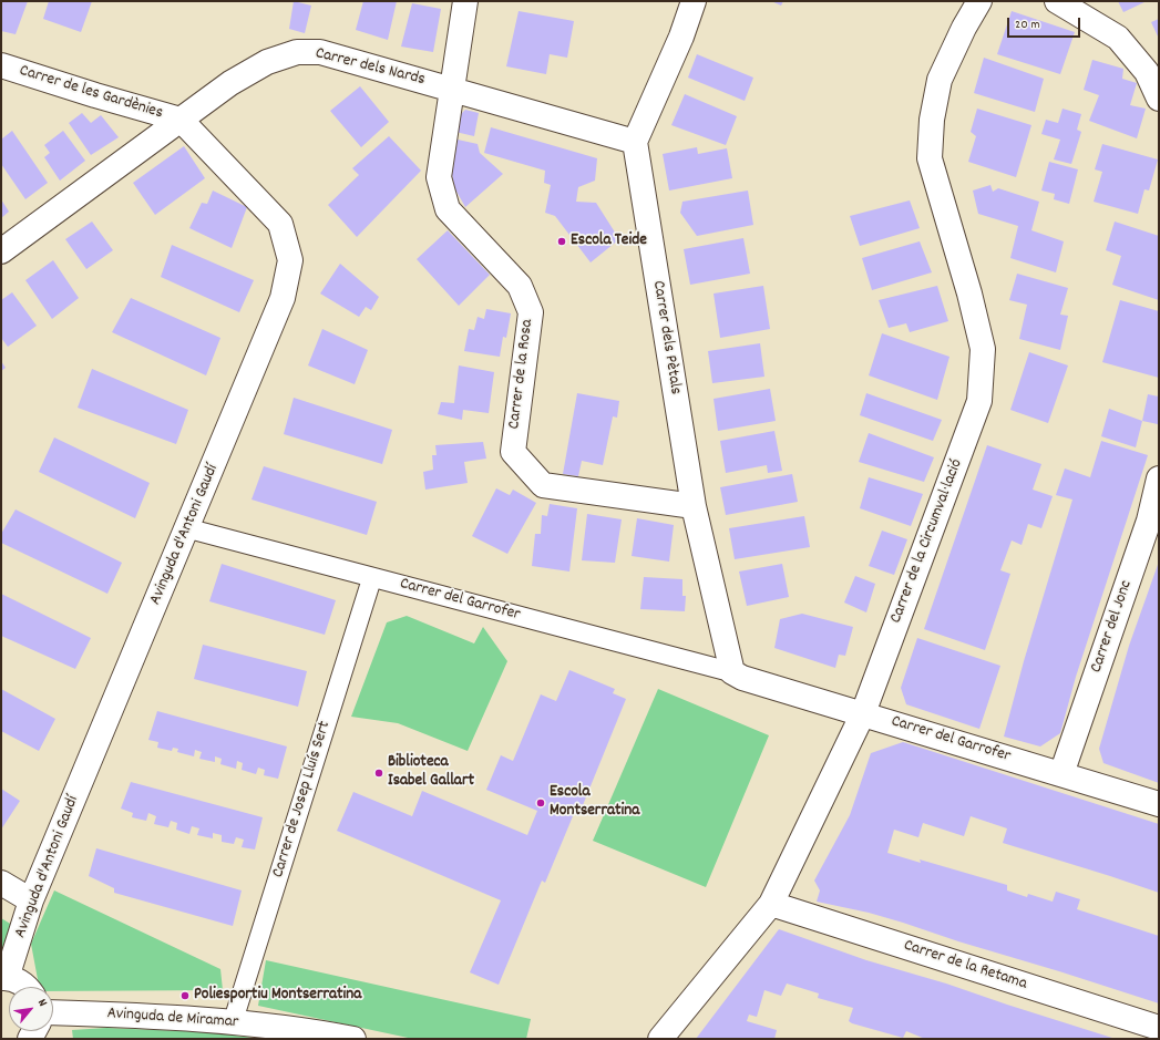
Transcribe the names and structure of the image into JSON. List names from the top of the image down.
{
  "streets": {
    "street": [
      "Carrer dels Nards",
      "Carrer de les Gardènies",
      "Carrer dels Pètals",
      "Carrer de la Rosa",
      "Avinguda d'Antoni Gaudí",
      "Carrer de la Circumval·lació",
      "Carrer del Garrofer",
      "Carrer del Jonc",
      "Carrer de Josep Lluís Sert",
      "Carrer de la Retama",
      "Avinguda de Miramar"
    ]
  },
  "crossings": [
    ["Carrer dels Nards", "Carrer de les Gardènies"],
    ["Carrer dels Nards", "Carrer dels Pètals"],
    ["Carrer dels Nards", "Carrer de la Rosa"],
    ["Carrer dels Nards", "Avinguda d'Antoni Gaudí"],
    ["Carrer de les Gardènies", "Avinguda d'Antoni Gaudí"],
    ["Carrer dels Pètals", "Carrer de la Rosa"],
    ["Carrer dels Pètals", "Carrer del Garrofer"],
    ["Avinguda d'Antoni Gaudí", "Carrer del Garrofer"],
    ["Carrer de la Circumval·lació", "Carrer del Garrofer"],
    ["Carrer de la Circumval·lació", "Carrer de la Retama"],
    ["Carrer del Garrofer", "Carrer del Jonc"],
    ["Carrer del Garrofer", "Carrer de Josep Lluís Sert"],
    ["Carrer de Josep Lluís Sert", "Avinguda de Miramar"]
  ],
  "places": [
    "Escola Teide",
    "Biblioteca Isabel Gallart",
    "Escola Montserratina",
    "Poliesportiu Montserratina"
  ],
  "scale_bar": "20 m",
  "north": "top right"
}
